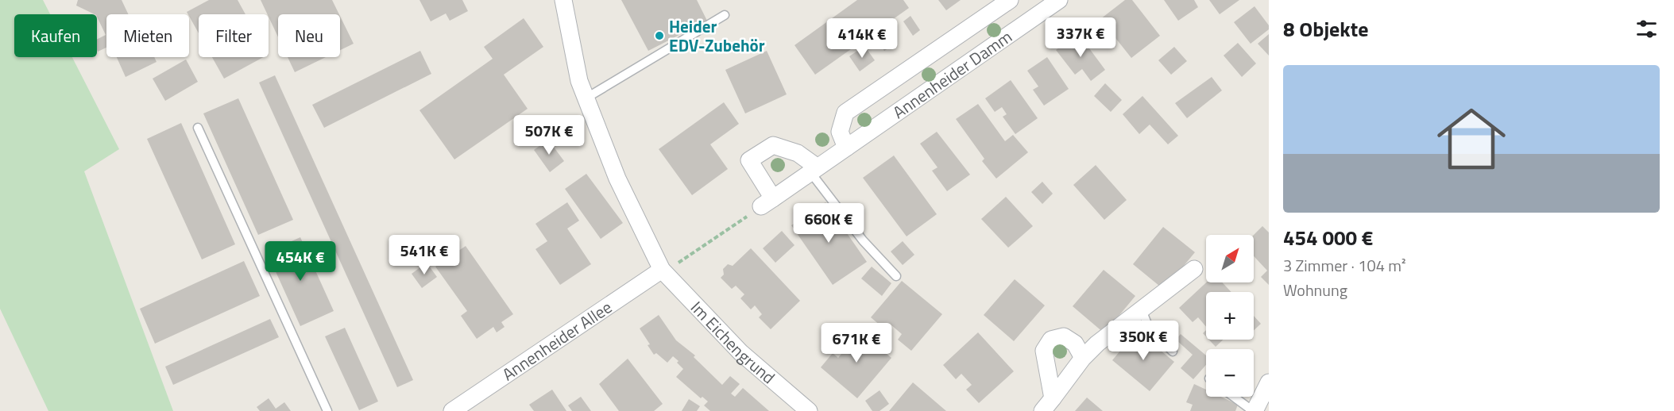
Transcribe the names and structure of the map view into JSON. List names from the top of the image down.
{
  "streets": {
    "street": ["Annenheider Damm", "Annenheider Allee", "Im Eichengrund"]
  },
  "crossings": [
    ["Annenheider Allee", "Im Eichengrund"]
  ],
  "places": ["Heider EDV-Zubehör"],
  "north": "top right",
  "page": {
    "heading": "8 Objekte",
    "chip": [
      "Kaufen",
      "Mieten",
      "Filter",
      "Neu"
    ],
    "price": [
      "337K €",
      "414K €",
      "507K €",
      "660K €",
      "541K €",
      "454K €",
      "350K €",
      "671K €"
    ],
    "list": [
      {
        "name": "454 000 €",
        "note": "3 Zimmer · 104 m² · Wohnung"
      }
    ],
    "map_buttons": ["+", "−"]
  }
}
